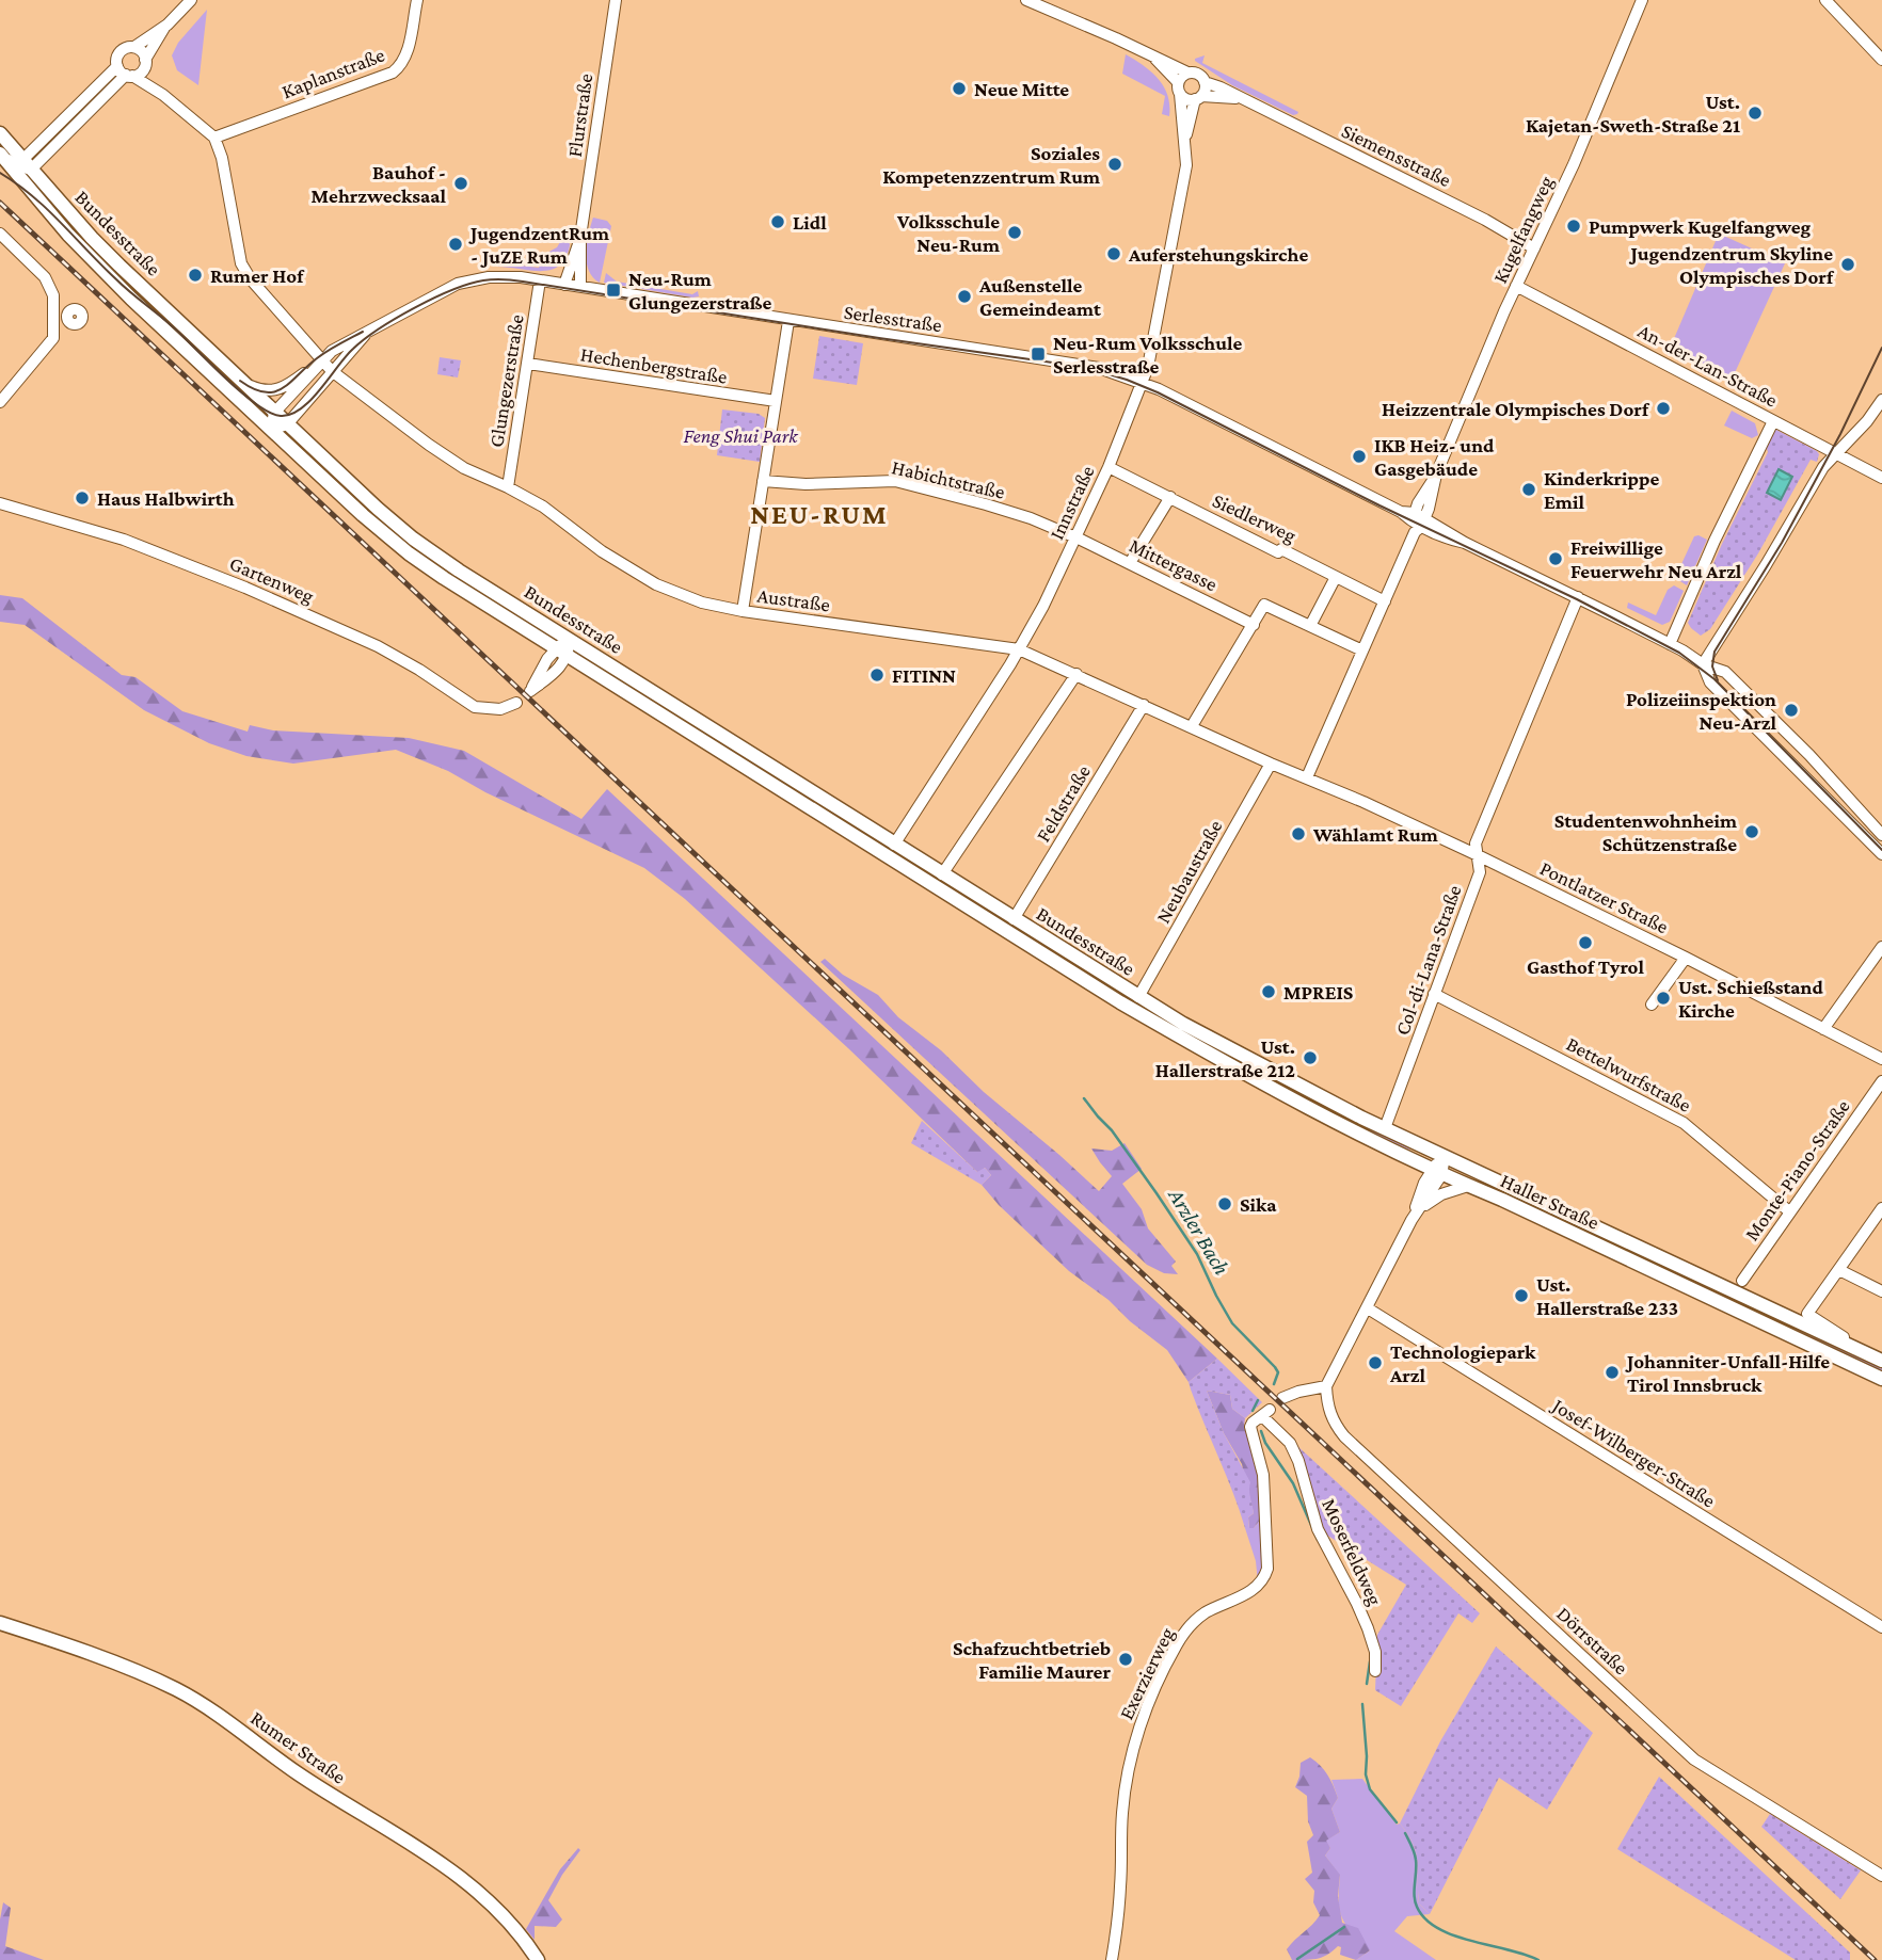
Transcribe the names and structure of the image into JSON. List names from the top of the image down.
{
  "streets": {
    "main road": ["Bundesstraße", "Haller Straße", "Rumer Straße"],
    "street": [
      "Kaplanstraße",
      "Flurstraße",
      "Siemensstraße",
      "Kugelfangweg",
      "Serlesstraße",
      "Hechenbergstraße",
      "An-der-Lan-Straße",
      "Glungezerstraße",
      "Habichtstraße",
      "Innstraße",
      "Siedlerweg",
      "Mittergasse",
      "Gartenweg",
      "Austraße",
      "Feldstraße",
      "Neubaustraße",
      "Pontlatzer Straße",
      "Col-di-Lana-Straße",
      "Bettelwurfstraße",
      "Monte-Piano-Straße",
      "Josef-Wilberger-Straße",
      "Moserfeldweg",
      "Dörrstraße",
      "Exerzierweg"
    ]
  },
  "crossings": [
    ["Flurstraße", "Serlesstraße"],
    ["Siemensstraße", "Kugelfangweg"],
    ["Siemensstraße", "Innstraße"],
    ["Kugelfangweg", "Serlesstraße"],
    ["Kugelfangweg", "An-der-Lan-Straße"],
    ["Kugelfangweg", "Siedlerweg"],
    ["Kugelfangweg", "Austraße"],
    ["Kugelfangweg", "Pontlatzer Straße"],
    ["Bundesstraße", "Serlesstraße"],
    ["Bundesstraße", "Innstraße"],
    ["Bundesstraße", "Feldstraße"],
    ["Bundesstraße", "Neubaustraße"],
    ["Bundesstraße", "Haller Straße"],
    ["Serlesstraße", "Glungezerstraße"],
    ["Serlesstraße", "Innstraße"],
    ["Serlesstraße", "Austraße"],
    ["Hechenbergstraße", "Glungezerstraße"],
    ["Glungezerstraße", "Austraße"],
    ["Habichtstraße", "Innstraße"],
    ["Habichtstraße", "Mittergasse"],
    ["Innstraße", "Siedlerweg"],
    ["Innstraße", "Mittergasse"],
    ["Innstraße", "Austraße"],
    ["Austraße", "Feldstraße"],
    ["Austraße", "Neubaustraße"],
    ["Austraße", "Pontlatzer Straße"],
    ["Pontlatzer Straße", "Col-di-Lana-Straße"],
    ["Col-di-Lana-Straße", "Bettelwurfstraße"],
    ["Col-di-Lana-Straße", "Haller Straße"],
    ["Bettelwurfstraße", "Monte-Piano-Straße"],
    ["Moserfeldweg", "Exerzierweg"]
  ],
  "districts": ["NEU-RUM"],
  "water": ["Arzler Bach"],
  "parks": ["Feng Shui Park"],
  "places": {
    "other": [
      "Neue Mitte",
      "Ust. Kajetan-Sweth-Straße 21",
      "Soziales Kompetenzzentrum Rum",
      "Bauhof - Mehrzwecksaal",
      "Lidl",
      "Pumpwerk Kugelfangweg",
      "Volksschule Neu-Rum",
      "JugendzentRum - JuZE Rum",
      "Auferstehungskirche",
      "Jugendzentrum Skyline Olympisches Dorf",
      "Rumer Hof",
      "Außenstelle Gemeindeamt",
      "Heizzentrale Olympisches Dorf",
      "IKB Heiz- und Gasgebäude",
      "Kinderkrippe Emil",
      "Haus Halbwirth",
      "Freiwillige Feuerwehr Neu Arzl",
      "FITINN",
      "Polizeiinspektion Neu-Arzl",
      "Studentenwohnheim Schützenstraße",
      "Wählamt Rum",
      "Gasthof Tyrol",
      "MPREIS",
      "Ust. Schießstand Kirche",
      "Ust. Hallerstraße 212",
      "Sika",
      "Ust. Hallerstraße 233",
      "Technologiepark Arzl",
      "Johanniter-Unfall-Hilfe Tirol Innsbruck",
      "Schafzuchtbetrieb Familie Maurer"
    ],
    "transit": ["Neu-Rum Glungezerstraße", "Neu-Rum Volksschule Serlesstraße"]
  }
}
